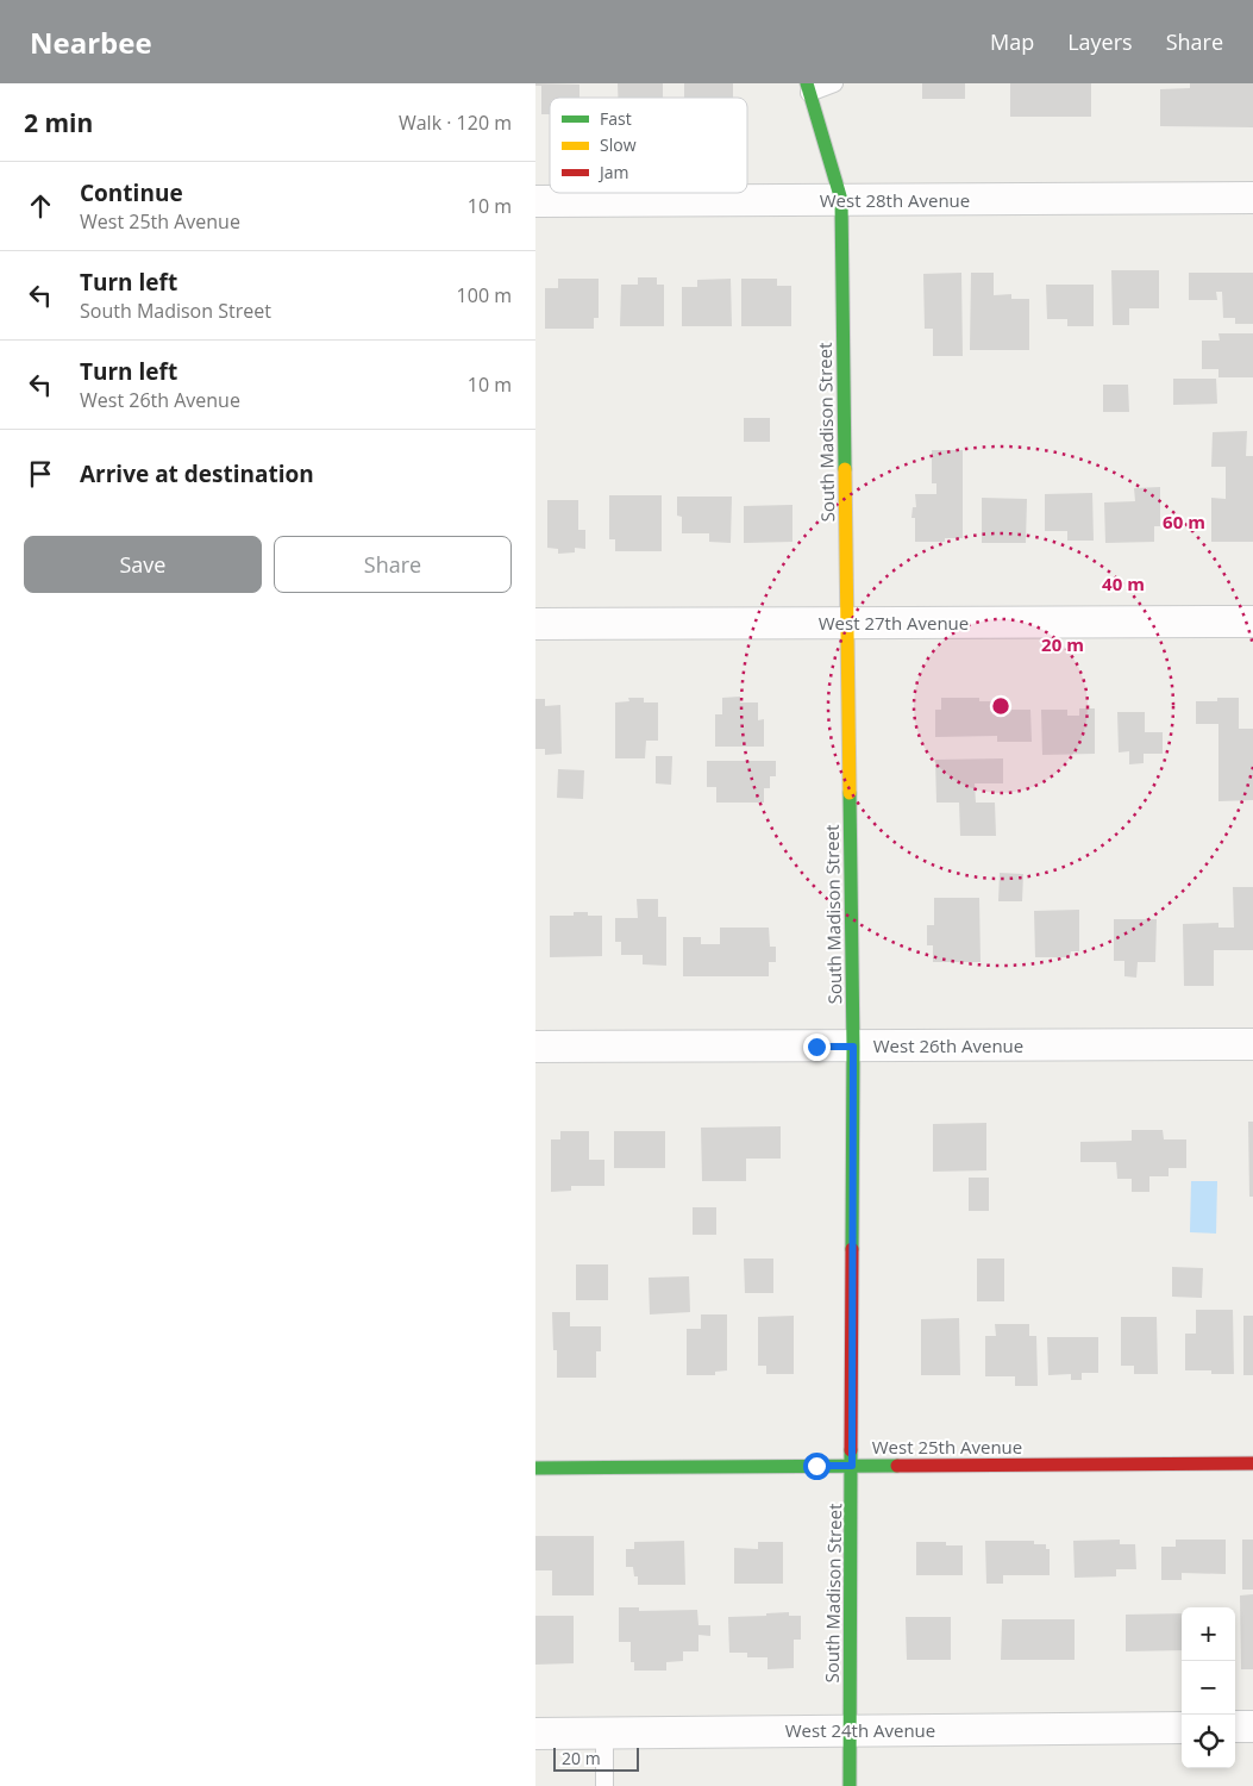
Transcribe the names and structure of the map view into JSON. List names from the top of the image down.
{
  "streets": {
    "street": [
      "West 28th Avenue",
      "South Madison Street",
      "West 27th Avenue",
      "West 26th Avenue",
      "West 25th Avenue",
      "West 24th Avenue"
    ]
  },
  "crossings": [
    ["West 28th Avenue", "South Madison Street"],
    ["South Madison Street", "West 27th Avenue"],
    ["South Madison Street", "West 26th Avenue"],
    ["South Madison Street", "West 25th Avenue"],
    ["South Madison Street", "West 24th Avenue"]
  ],
  "legend": ["Fast", "Slow", "Jam"],
  "scale_bar": "20 m",
  "page": {
    "header": "Nearbee",
    "nav": ["Map", "Layers", "Share"],
    "heading": ["2 min", "Walk · 120 m"],
    "list": [
      ["Continue", "West 25th Avenue", "10 m"],
      ["Turn left", "South Madison Street", "100 m"],
      ["Turn left", "West 26th Avenue", "10 m"],
      "Arrive at destination"
    ],
    "buttons": ["Save", "Share"],
    "map_buttons": ["+", "−"],
    "scale": "20 m"
  },
  "rings": ["60 m", "40 m", "20 m"]
}
